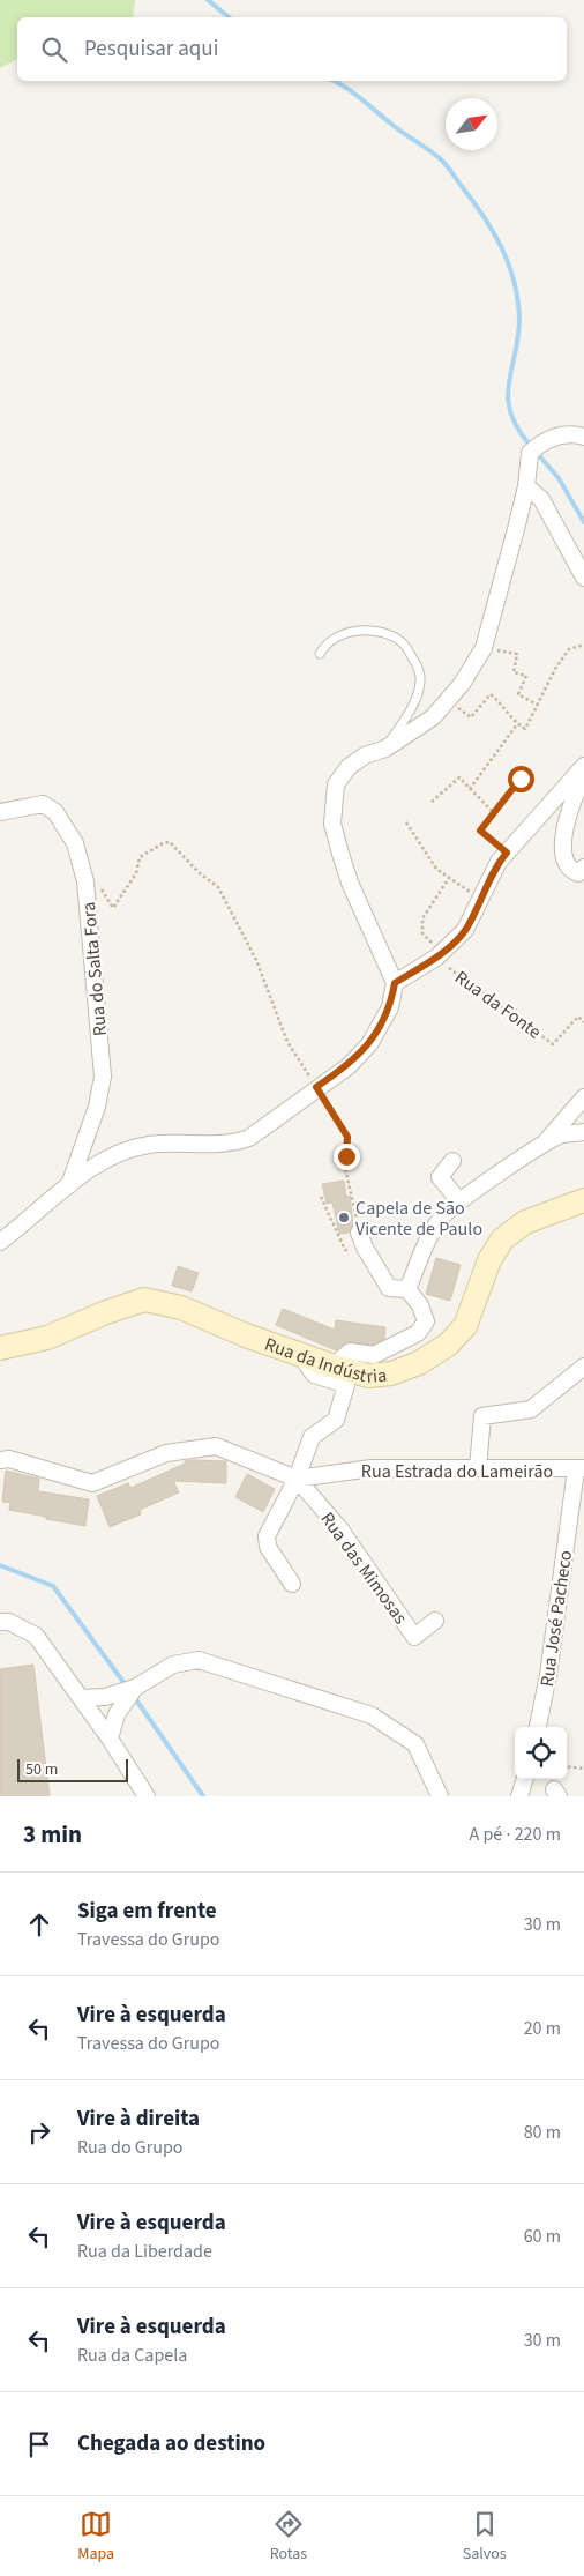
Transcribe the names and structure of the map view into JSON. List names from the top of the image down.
{
  "streets": {
    "street": [
      "Rua do Salta Fora",
      "Rua da Indústria",
      "Rua Estrada do Lameirão",
      "Rua das Mimosas",
      "Rua José Pacheco"
    ],
    "path": ["Rua da Fonte"]
  },
  "crossings": [
    ["Rua Estrada do Lameirão", "Rua das Mimosas"],
    ["Rua Estrada do Lameirão", "Rua José Pacheco"]
  ],
  "places": ["Capela de São Vicente de Paulo"],
  "scale_bar": "50 m",
  "north": "top right",
  "page": {
    "search": "Pesquisar aqui",
    "scale": "50 m",
    "heading": ["3 min", "A pé · 220 m"],
    "list": [
      ["Siga em frente", "Travessa do Grupo", "30 m"],
      ["Vire à esquerda", "Travessa do Grupo", "20 m"],
      ["Vire à direita", "Rua do Grupo", "80 m"],
      ["Vire à esquerda", "Rua da Liberdade", "60 m"],
      ["Vire à esquerda", "Rua da Capela", "30 m"],
      "Chegada ao destino"
    ],
    "nav": ["Mapa", "Rotas", "Salvos"]
  }
}
